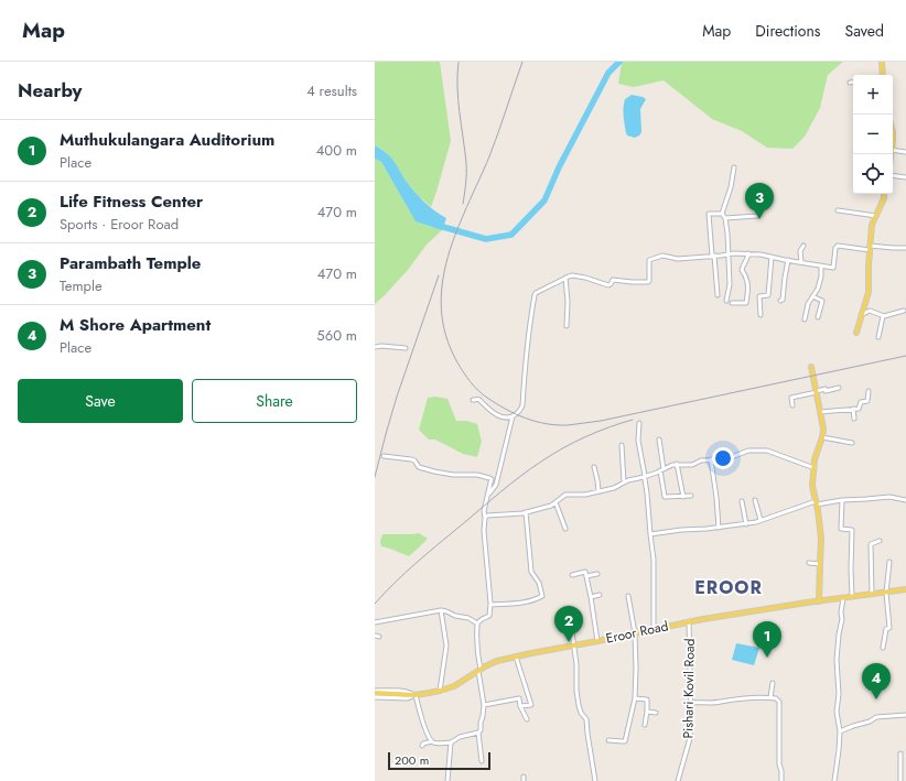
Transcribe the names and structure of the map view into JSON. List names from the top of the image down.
{
  "streets": {
    "main road": ["Eroor Road"],
    "street": ["Pishari Kovil Road"]
  },
  "crossings": [
    ["Eroor Road", "Pishari Kovil Road"]
  ],
  "districts": ["EROOR"],
  "scale_bar": "200 m",
  "page": {
    "header": "Map",
    "nav": ["Map", "Directions", "Saved"],
    "heading": ["Nearby", "4 results"],
    "map_buttons": ["+", "−"],
    "list": [
      {
        "mark": "1",
        "name": "Muthukulangara Auditorium",
        "note": "Place",
        "value": "400 m"
      },
      {
        "mark": "2",
        "name": "Life Fitness Center",
        "note": "Sports · Eroor Road",
        "value": "470 m"
      },
      {
        "mark": "3",
        "name": "Parambath Temple",
        "note": "Temple",
        "value": "470 m"
      },
      {
        "mark": "4",
        "name": "M Shore Apartment",
        "note": "Place",
        "value": "560 m"
      }
    ],
    "pins": [
      "3",
      "2",
      "1",
      "4"
    ],
    "buttons": ["Save", "Share"],
    "scale": "200 m"
  }
}
